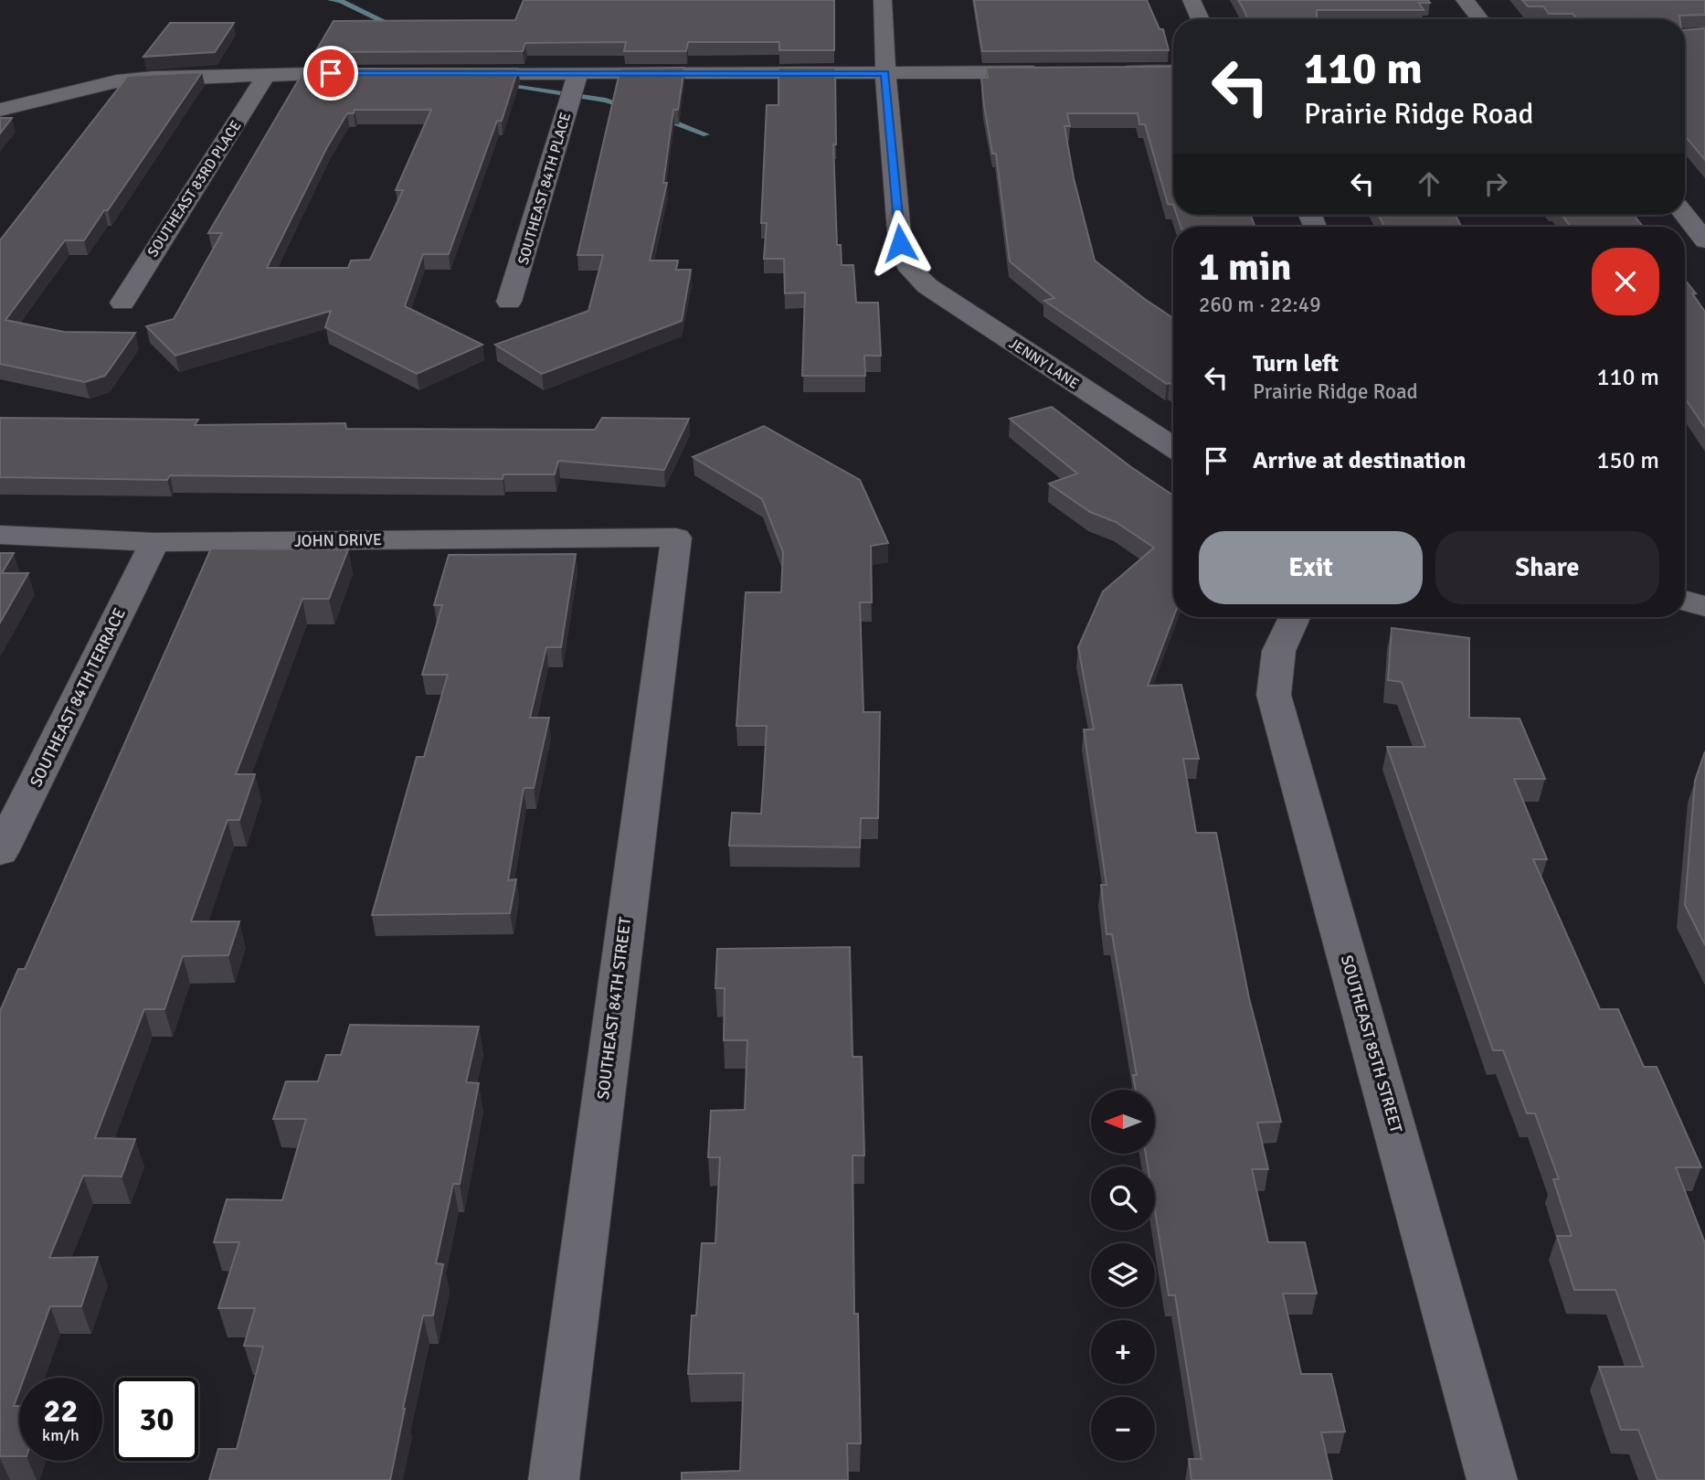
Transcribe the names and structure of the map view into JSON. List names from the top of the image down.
{
  "streets": {
    "street": [
      "SOUTHEAST 83RD PLACE",
      "SOUTHEAST 84TH PLACE",
      "JENNY LANE",
      "JOHN DRIVE",
      "SOUTHEAST 84TH TERRACE",
      "SOUTHEAST 84TH STREET",
      "SOUTHEAST 85TH STREET"
    ]
  },
  "crossings": [
    ["JOHN DRIVE", "SOUTHEAST 84TH TERRACE"],
    ["JOHN DRIVE", "SOUTHEAST 84TH STREET"]
  ],
  "north": "left",
  "page": {
    "turn": ["110 m", "Prairie Ridge Road"],
    "heading": ["1 min", "260 m · 22:49"],
    "list": [
      {
        "name": "Turn left",
        "note": "Prairie Ridge Road",
        "value": "110 m"
      },
      {
        "name": "Arrive at destination",
        "value": "150 m"
      }
    ],
    "buttons": ["Exit", "Share"],
    "map_buttons": ["+", "−"],
    "speed": "22 km/h",
    "limit": "30"
  }
}
